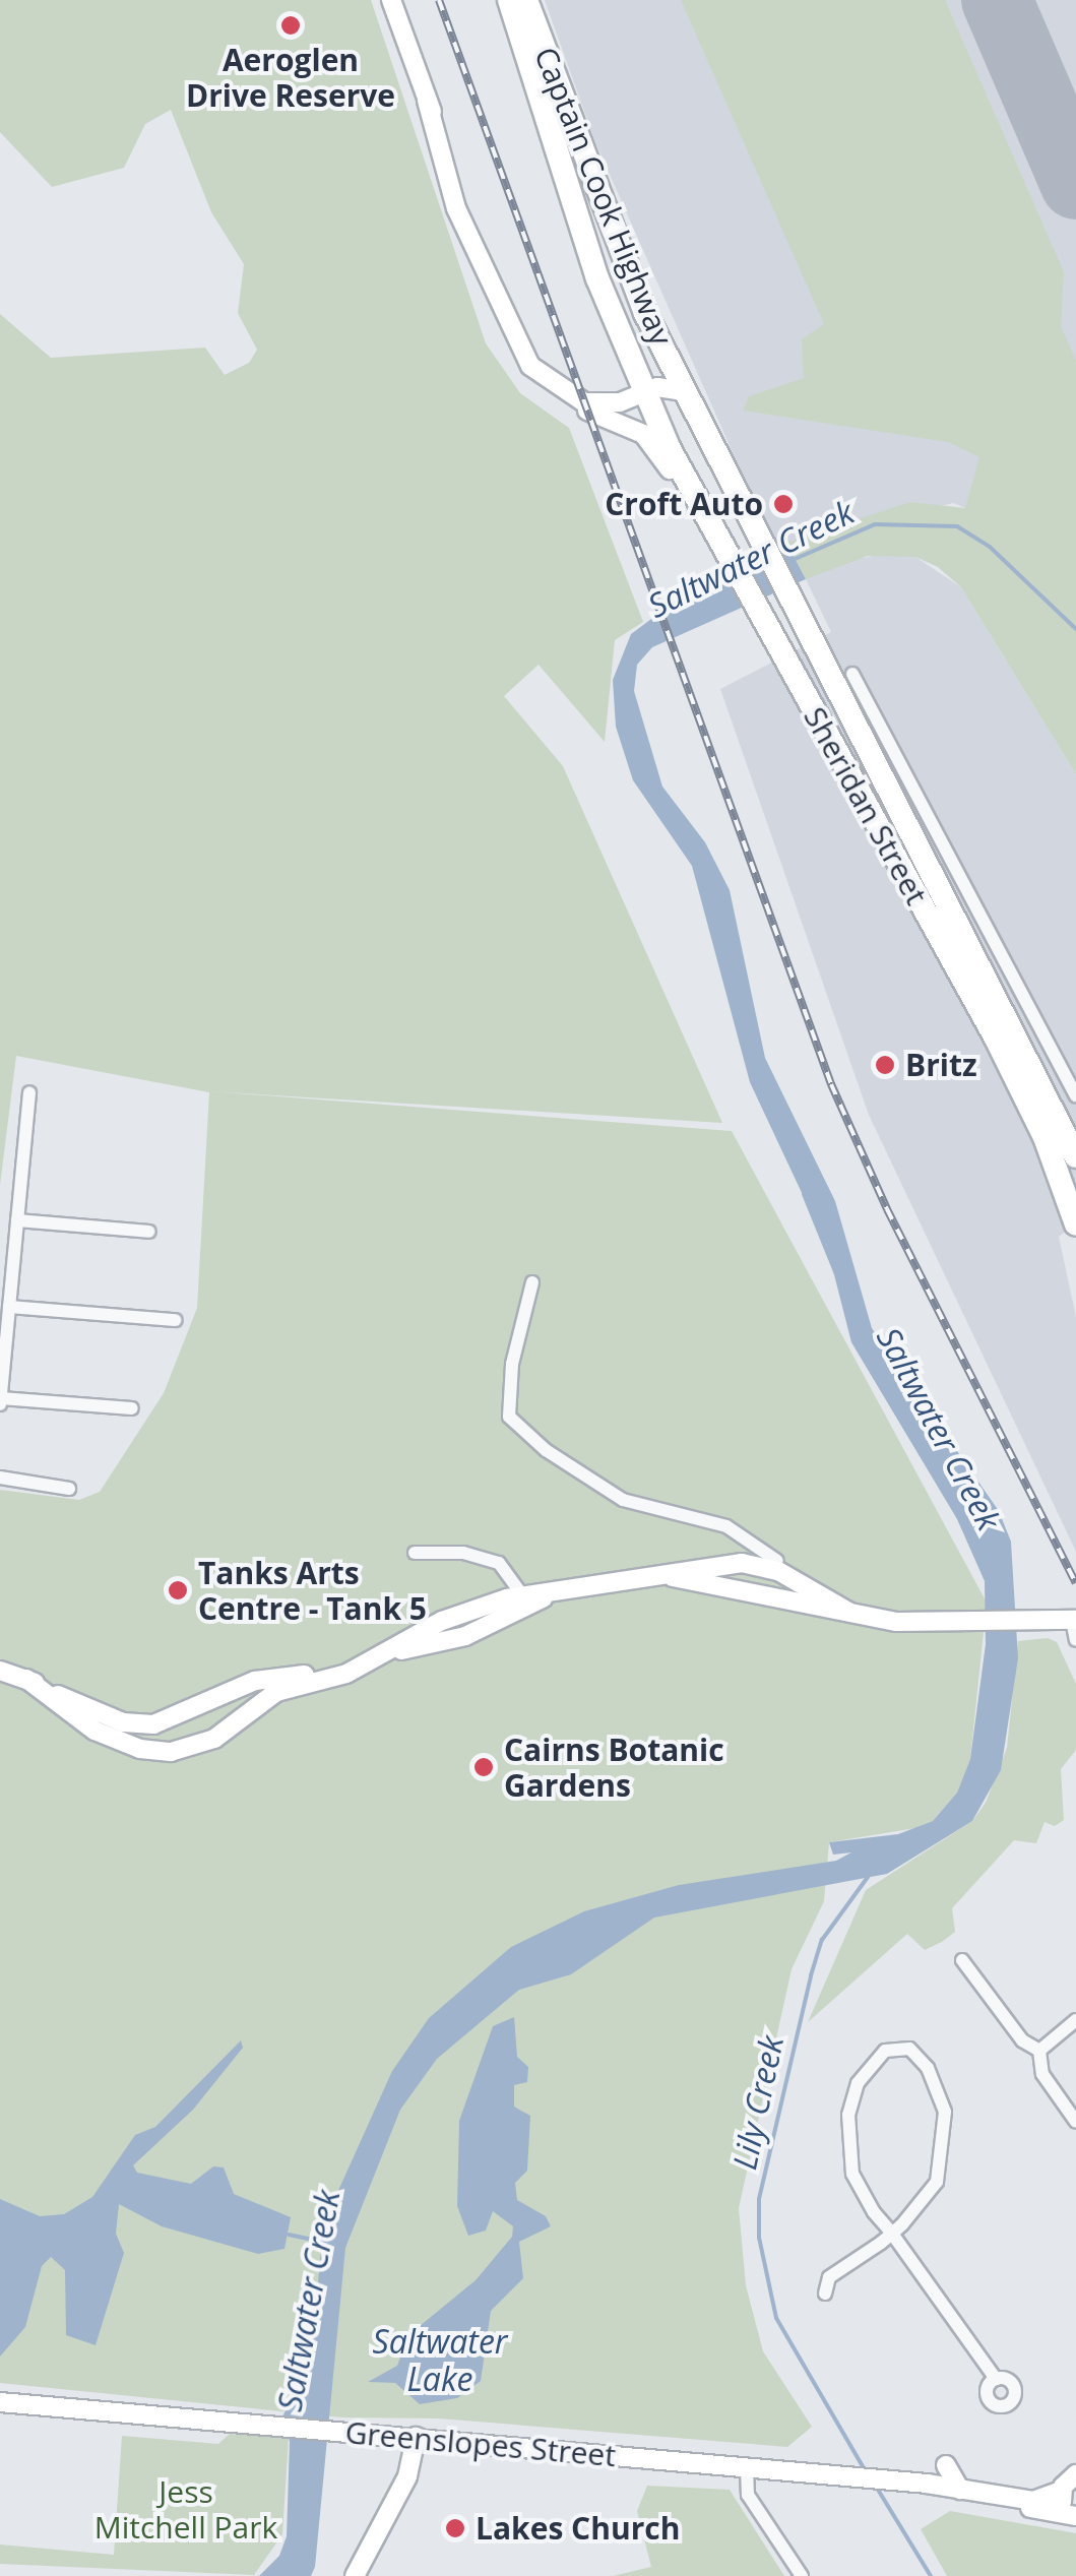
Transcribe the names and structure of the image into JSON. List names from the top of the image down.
{
  "streets": {
    "highway": ["Captain Cook Highway", "Sheridan Street"],
    "street": ["Greenslopes Street"]
  },
  "crossings": [
    ["Captain Cook Highway", "Sheridan Street"]
  ],
  "water": ["Saltwater Creek", "Lily Creek", "Saltwater Lake"],
  "parks": ["Jess Mitchell Park"],
  "places": [
    "Aeroglen Drive Reserve",
    "Croft Auto",
    "Britz",
    "Tanks Arts Centre - Tank 5",
    "Cairns Botanic Gardens",
    "Lakes Church"
  ]
}
